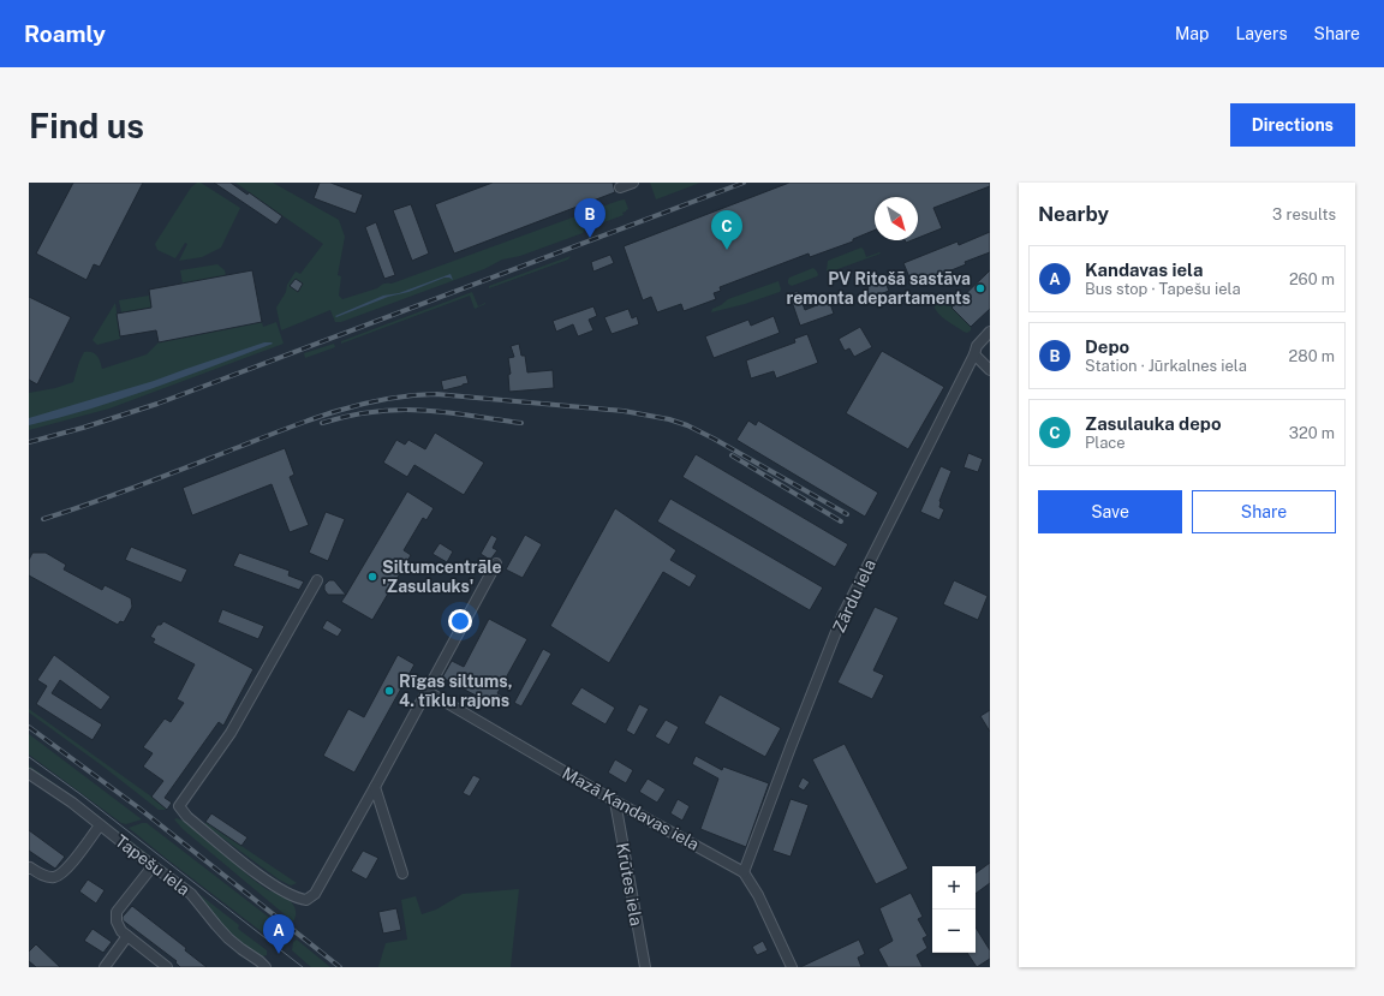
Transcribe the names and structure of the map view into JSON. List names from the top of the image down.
{
  "streets": {
    "street": [
      "Zārdu iela",
      "Mazā Kandavas iela",
      "Tapešu iela",
      "Krūtes iela"
    ]
  },
  "crossings": [
    ["Zārdu iela", "Mazā Kandavas iela"],
    ["Mazā Kandavas iela", "Krūtes iela"]
  ],
  "places": ["PV Ritošā sastāva remonta departaments", "Siltumcentrāle 'Zasulauks'", "Rīgas siltums, 4. tīklu rajons"],
  "north": "bottom right",
  "page": {
    "header": "Roamly",
    "nav": ["Map", "Layers", "Share"],
    "buttons": [
      "Directions",
      ["Save", "Share"]
    ],
    "title": "Find us",
    "heading": ["Nearby", "3 results"],
    "pins": ["B", "C", "A"],
    "list": [
      {
        "mark": "A",
        "name": "Kandavas iela",
        "note": "Bus stop · Tapešu iela",
        "value": "260 m"
      },
      {
        "mark": "B",
        "name": "Depo",
        "note": "Station · Jūrkalnes iela",
        "value": "280 m"
      },
      {
        "mark": "C",
        "name": "Zasulauka depo",
        "note": "Place",
        "value": "320 m"
      }
    ],
    "map_buttons": ["+", "−"]
  }
}
